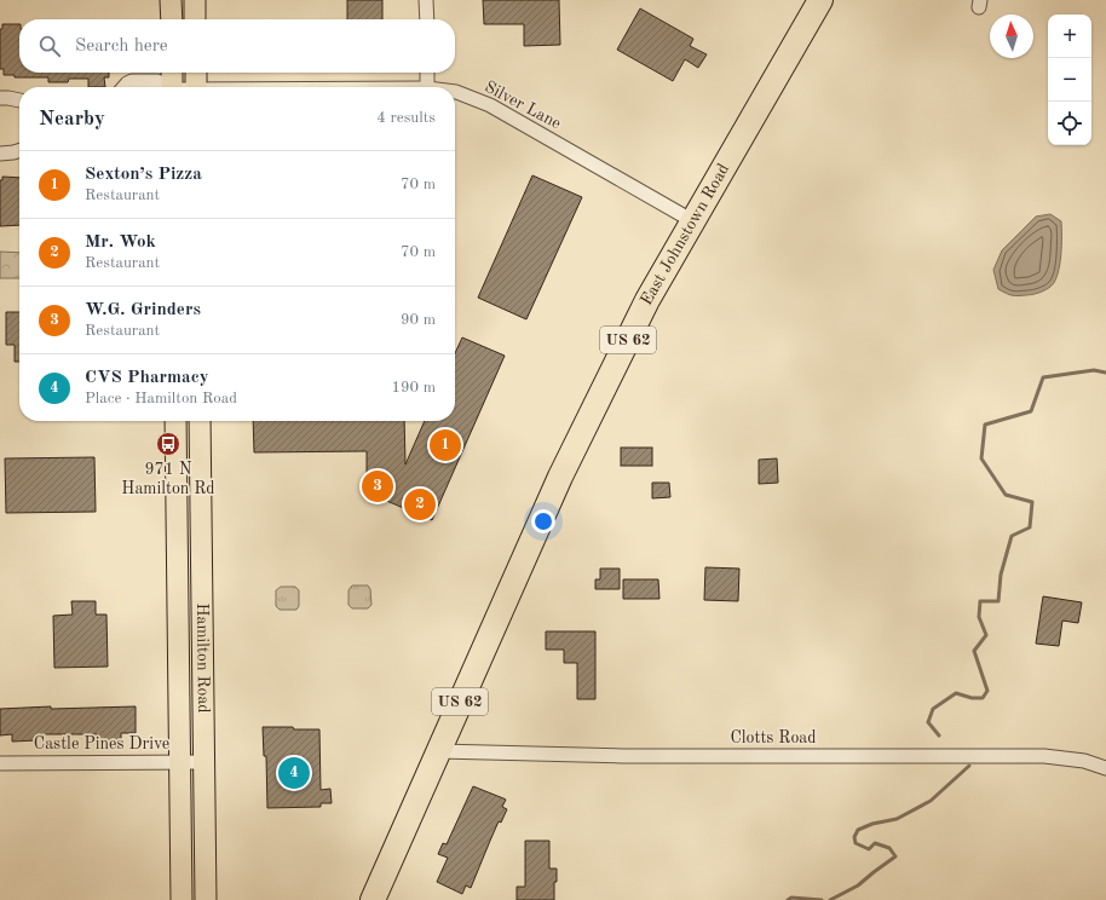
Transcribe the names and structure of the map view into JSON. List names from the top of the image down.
{
  "streets": {
    "highway": ["East Johnstown Road", "US 62"],
    "main road": ["Hamilton Road"],
    "street": ["Silver Lane", "Clotts Road", "Castle Pines Drive"]
  },
  "crossings": [
    ["Silver Lane", "East Johnstown Road"],
    ["East Johnstown Road", "Clotts Road"],
    ["Hamilton Road", "Castle Pines Drive"]
  ],
  "places": {
    "bus stop": ["971 N Hamilton Rd"]
  },
  "north": "top",
  "page": {
    "map_buttons": ["+", "−"],
    "search": "Search here",
    "heading": ["Nearby", "4 results"],
    "list": [
      {
        "mark": "1",
        "name": "Sexton’s Pizza",
        "note": "Restaurant",
        "value": "70 m"
      },
      {
        "mark": "2",
        "name": "Mr. Wok",
        "note": "Restaurant",
        "value": "70 m"
      },
      {
        "mark": "3",
        "name": "W.G. Grinders",
        "note": "Restaurant",
        "value": "90 m"
      },
      {
        "mark": "4",
        "name": "CVS Pharmacy",
        "note": "Place · Hamilton Road",
        "value": "190 m"
      }
    ],
    "pins": [
      "1",
      "3",
      "2",
      "4"
    ]
  }
}
